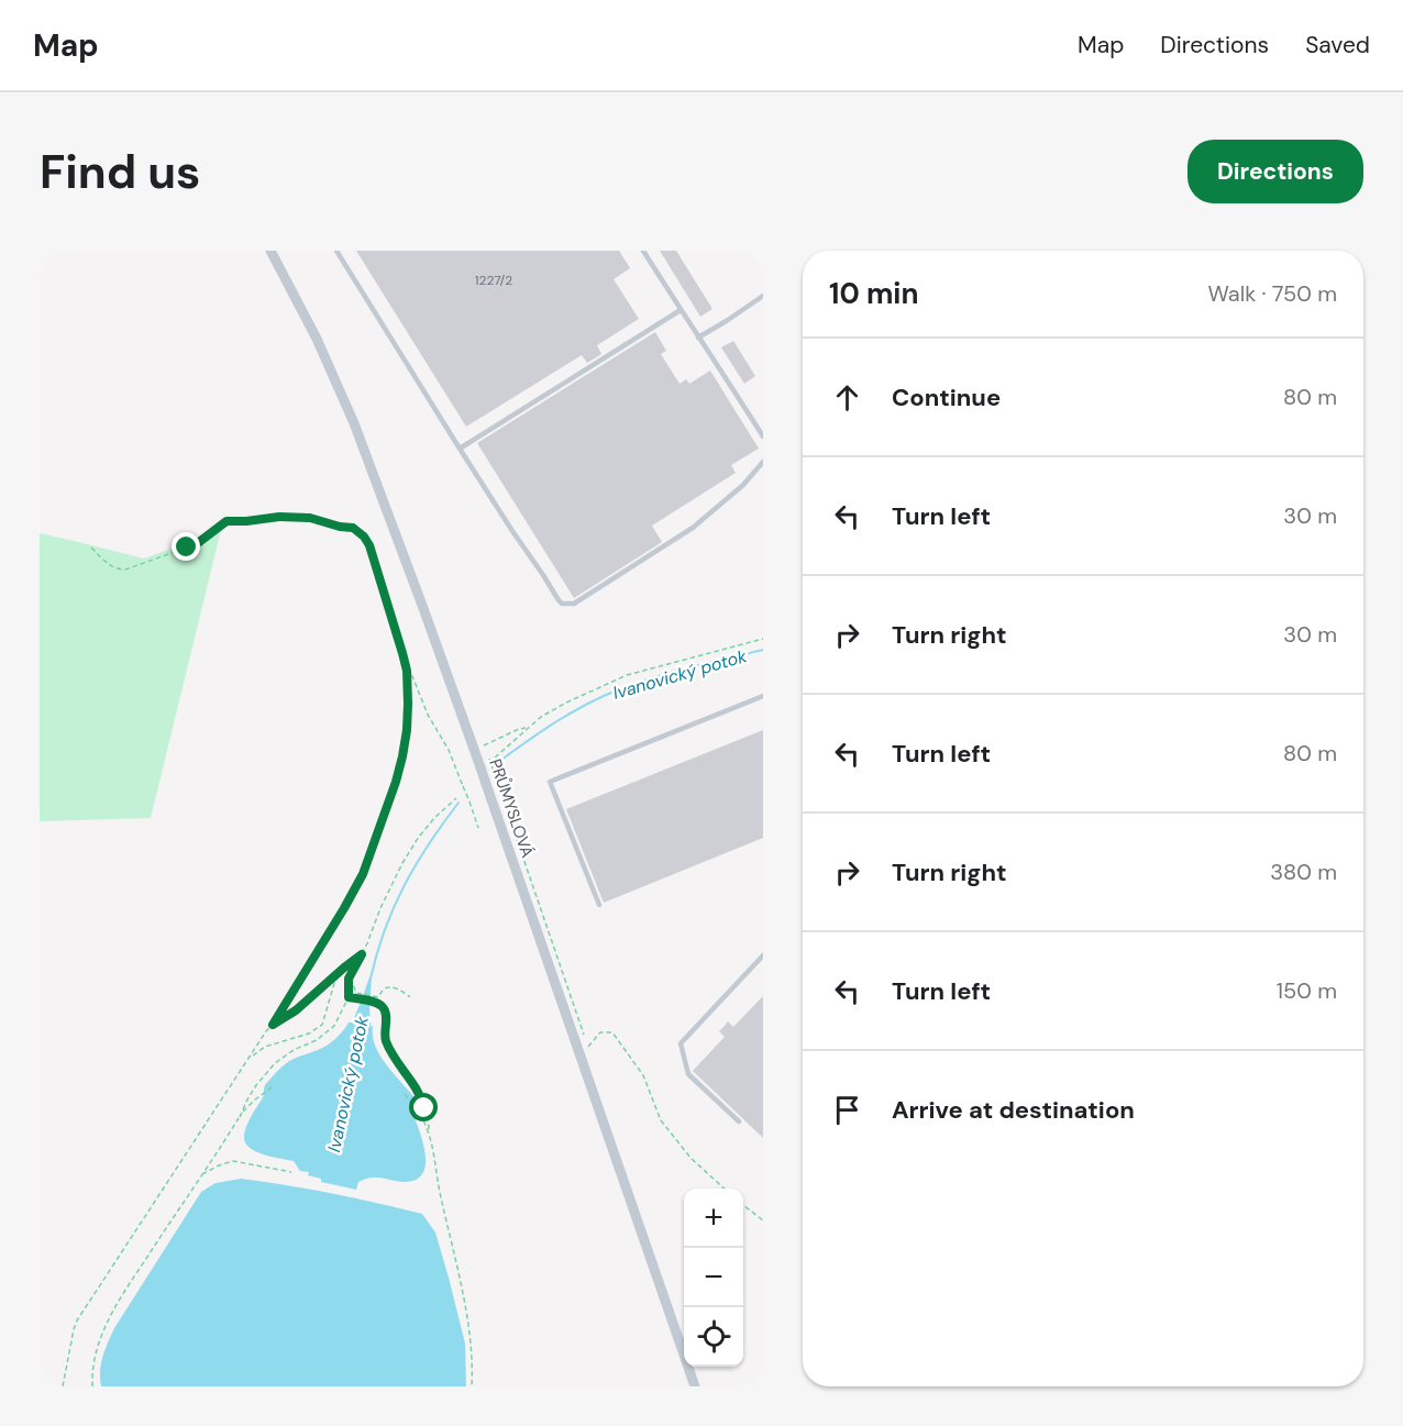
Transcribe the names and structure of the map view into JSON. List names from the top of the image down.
{
  "streets": {
    "street": ["PRŮMYSLOVÁ"]
  },
  "water": ["Ivanovický potok"],
  "house_numbers": ["1227/2"],
  "page": {
    "header": "Map",
    "nav": ["Map", "Directions", "Saved"],
    "buttons": "Directions",
    "title": "Find us",
    "heading": ["10 min", "Walk · 750 m"],
    "list": [
      ["Continue", "80 m"],
      ["Turn left", "30 m"],
      ["Turn right", "30 m"],
      ["Turn left", "80 m"],
      ["Turn right", "380 m"],
      ["Turn left", "150 m"],
      "Arrive at destination"
    ],
    "map_buttons": ["+", "−"]
  }
}
